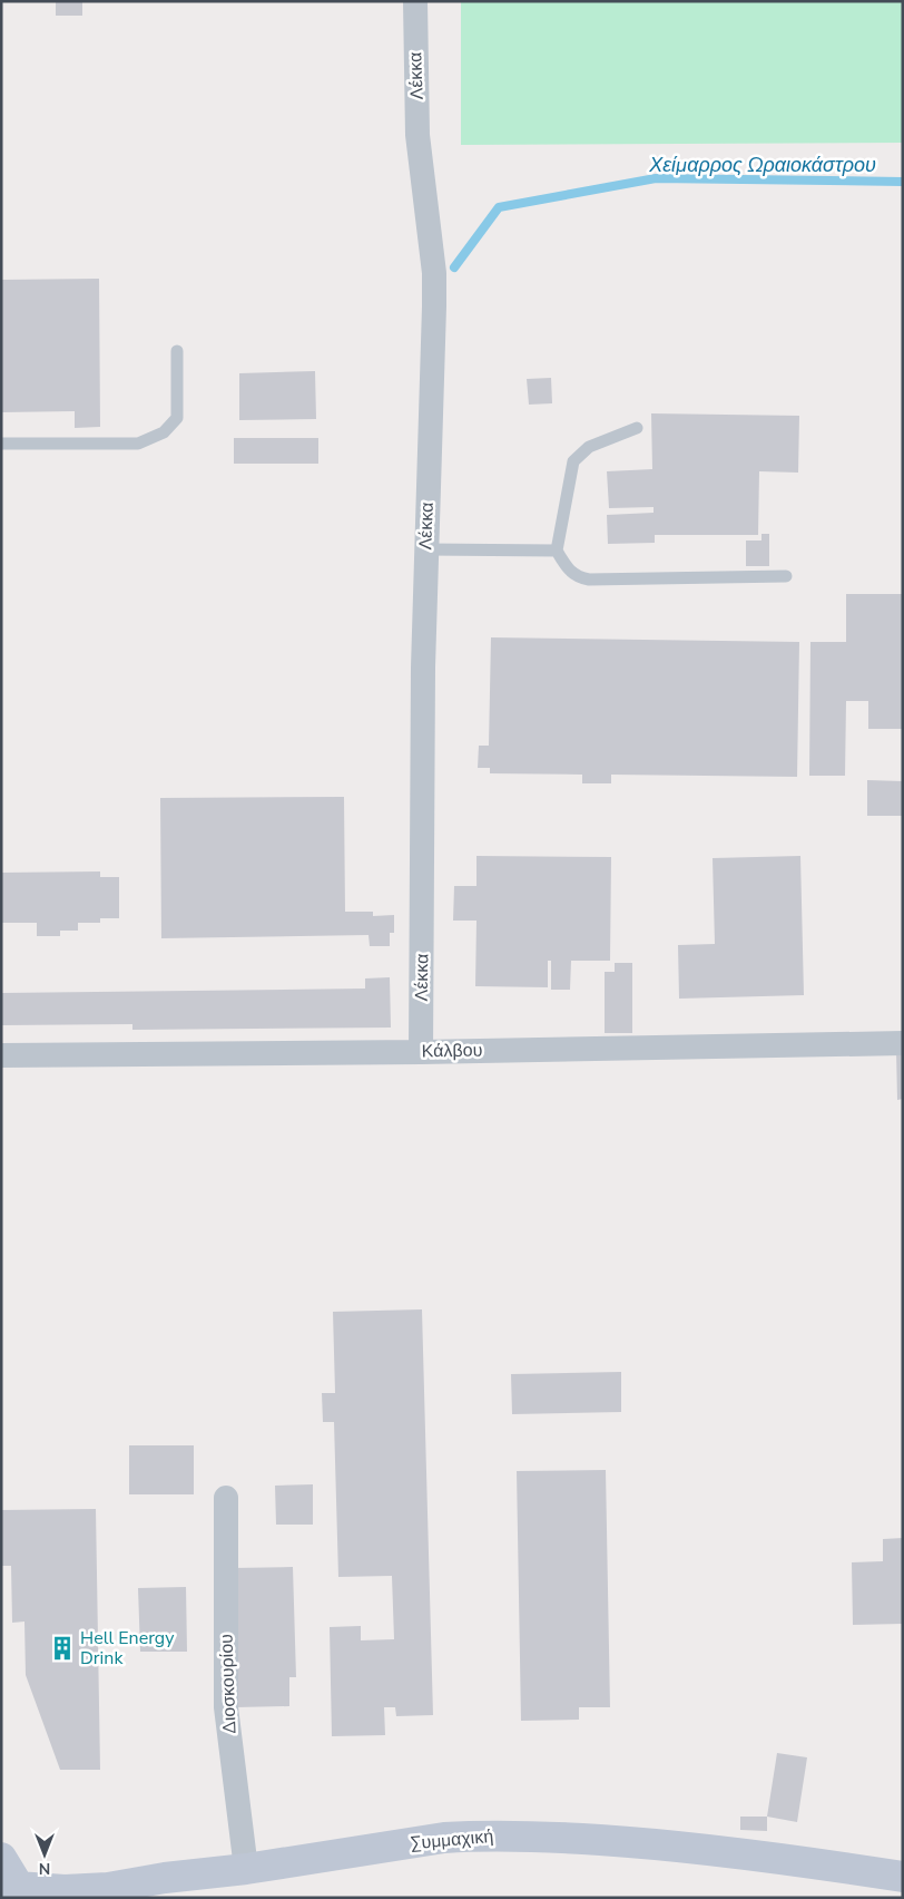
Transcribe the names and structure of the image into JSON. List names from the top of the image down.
{
  "streets": {
    "street": [
      "Λέκκα",
      "Κάλβου",
      "Διοσκουρίου",
      "Συμμαχική"
    ]
  },
  "crossings": [
    ["Λέκκα", "Κάλβου"],
    ["Διοσκουρίου", "Συμμαχική"]
  ],
  "water": ["Χείμαρρος Ωραιοκάστρου"],
  "places": {
    "building": ["Hell Energy Drink"]
  },
  "north": "bottom"
}
